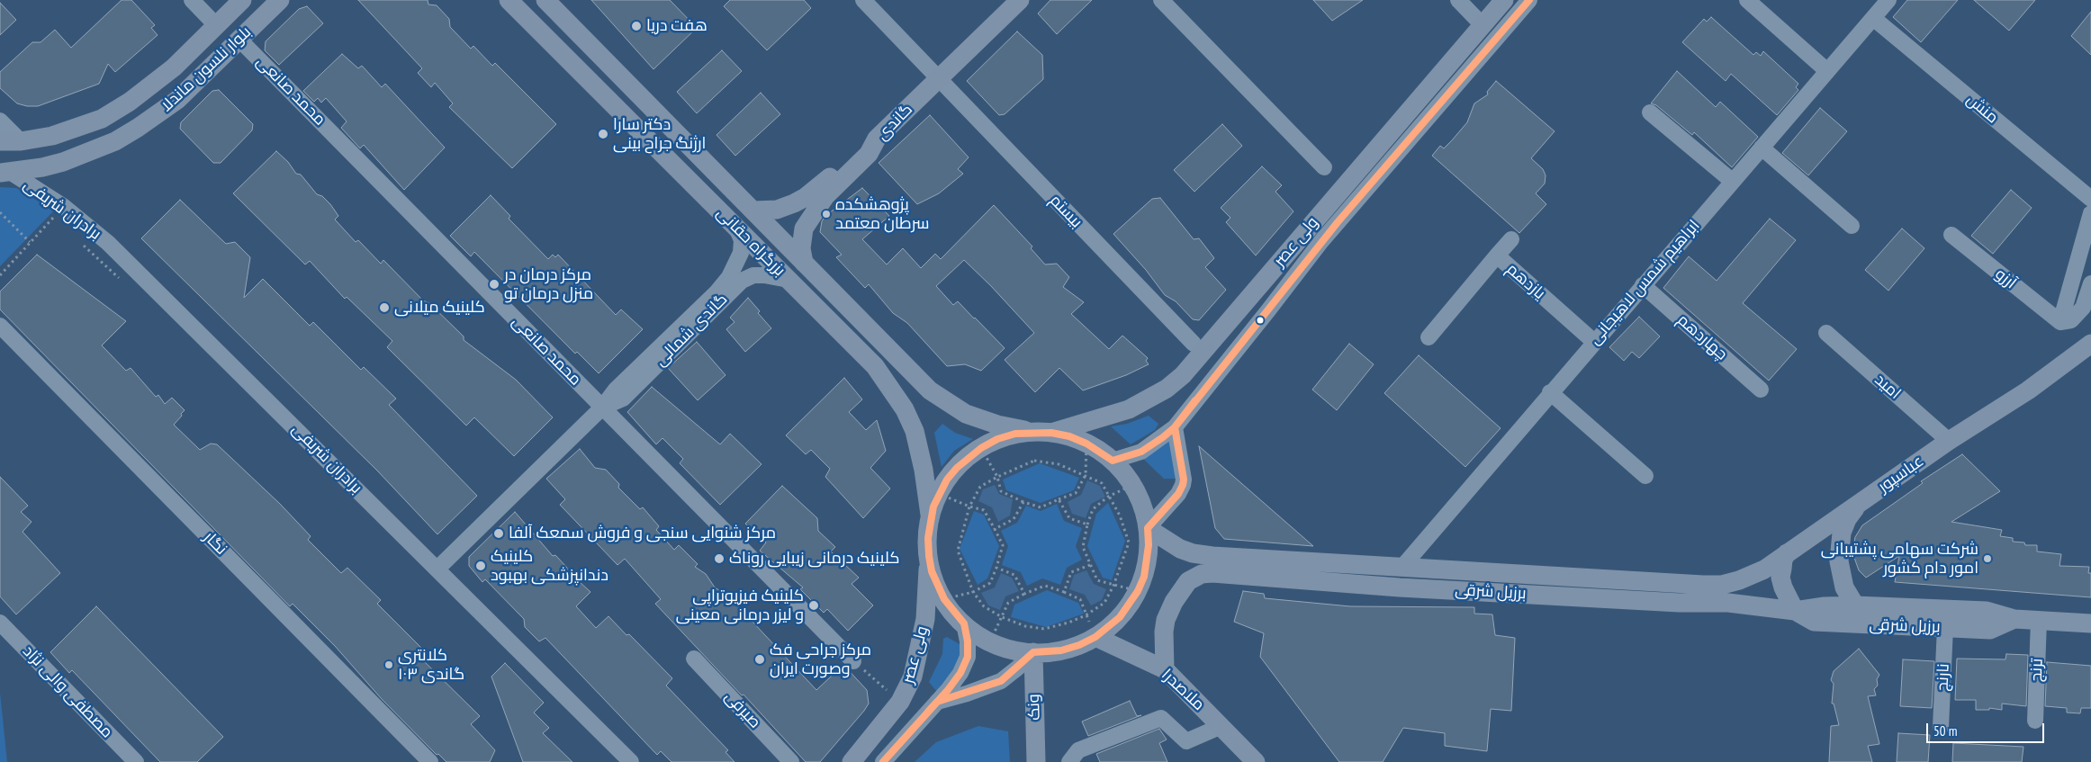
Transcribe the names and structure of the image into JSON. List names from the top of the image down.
{
  "streets": {
    "main road": [
      "بلوار نلسون ماندلا",
      "گاندی",
      "بزرگراه حقانی",
      "ولی عصر",
      "عباسپور",
      "برزیل شرقی",
      "ملاصدرا",
      "ونک"
    ],
    "street": [
      "محمد صانعی",
      "منش",
      "برادران شریفی",
      "بیستم",
      "آرزو",
      "یازدهم",
      "ابراهیم شمس لاهیجانی",
      "گاندی شمالی",
      "چهاردهم",
      "امید",
      "نگار",
      "ترنج",
      "نارنج",
      "مصطفی والی نژاد",
      "صیرفی"
    ]
  },
  "crossings": [
    ["بلوار نلسون ماندلا", "محمد صانعی"],
    ["بلوار نلسون ماندلا", "برادران شریفی"],
    ["محمد صانعی", "گاندی شمالی"],
    ["منش", "ابراهیم شمس لاهیجانی"],
    ["گاندی", "بیستم"],
    ["گاندی", "بزرگراه حقانی"],
    ["برادران شریفی", "گاندی شمالی"],
    ["بزرگراه حقانی", "ولی عصر"],
    ["بزرگراه حقانی", "گاندی شمالی"],
    ["بزرگراه حقانی", "برزیل شرقی"],
    ["بزرگراه حقانی", "ملاصدرا"],
    ["بزرگراه حقانی", "ونک"],
    ["یازدهم", "ابراهیم شمس لاهیجانی"],
    ["ابراهیم شمس لاهیجانی", "چهاردهم"],
    ["ابراهیم شمس لاهیجانی", "برزیل شرقی"],
    ["امید", "عباسپور"],
    ["عباسپور", "برزیل شرقی"],
    ["برزیل شرقی", "ترنج"],
    ["برزیل شرقی", "نارنج"],
    ["برزیل شرقی", "ملاصدرا"]
  ],
  "places": [
    "هفت دریا",
    "دکتر سارا ارژنگ جراح بینی",
    "پژوهشکده سرطان معتمد",
    "مرکز درمان در منزل درمان تو",
    "کلینیک میلانی",
    "مرکز شنوایی سنجی و فروش سمعک آلفا",
    "کلینیک درمانی زیبایی روناک",
    "شركت سهامى پشتيبانى امور دام كشور",
    "کلینیک دندانپزشکی بهبود",
    "کلینیک فیزیوتراپی و لیزر درمانی معینی",
    "مرکز جراحی فک وصورت ایران",
    "کلانتری ۱۰۳ گاندی"
  ],
  "scale_bar": "50 m"
}
